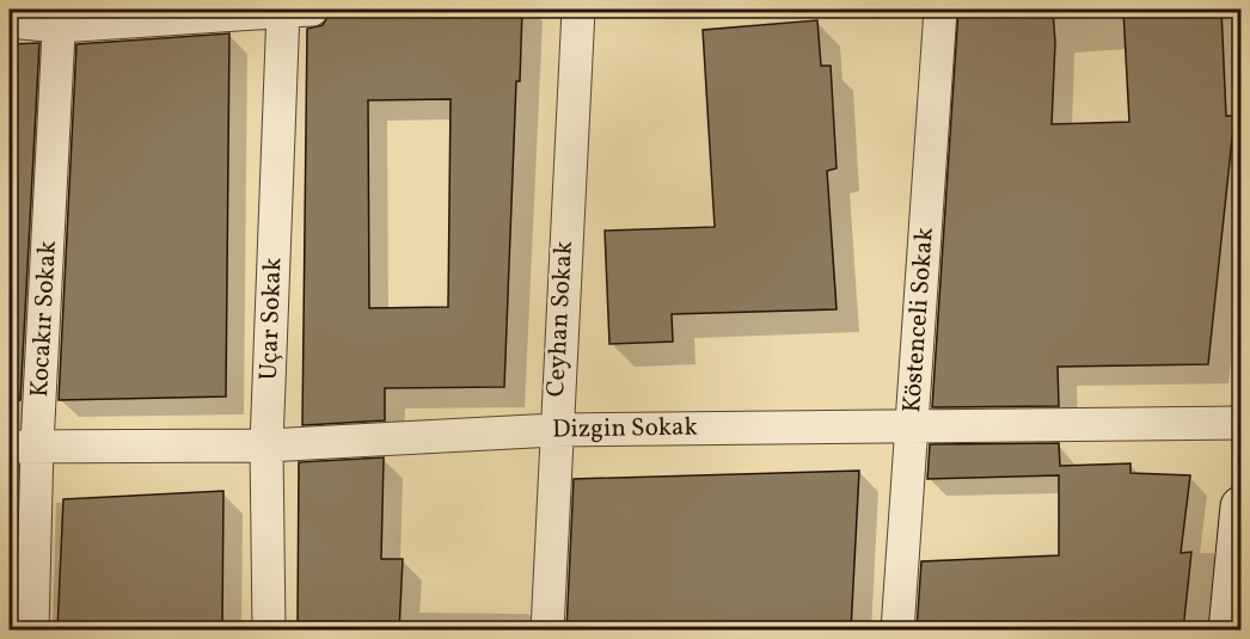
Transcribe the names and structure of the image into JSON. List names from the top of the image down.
{
  "streets": {
    "street": [
      "Kocakır Sokak",
      "Uçar Sokak",
      "Ceyhan Sokak",
      "Köstenceli Sokak",
      "Dizgin Sokak"
    ]
  },
  "crossings": [
    ["Kocakır Sokak", "Dizgin Sokak"],
    ["Uçar Sokak", "Dizgin Sokak"],
    ["Ceyhan Sokak", "Dizgin Sokak"],
    ["Köstenceli Sokak", "Dizgin Sokak"]
  ]
}
